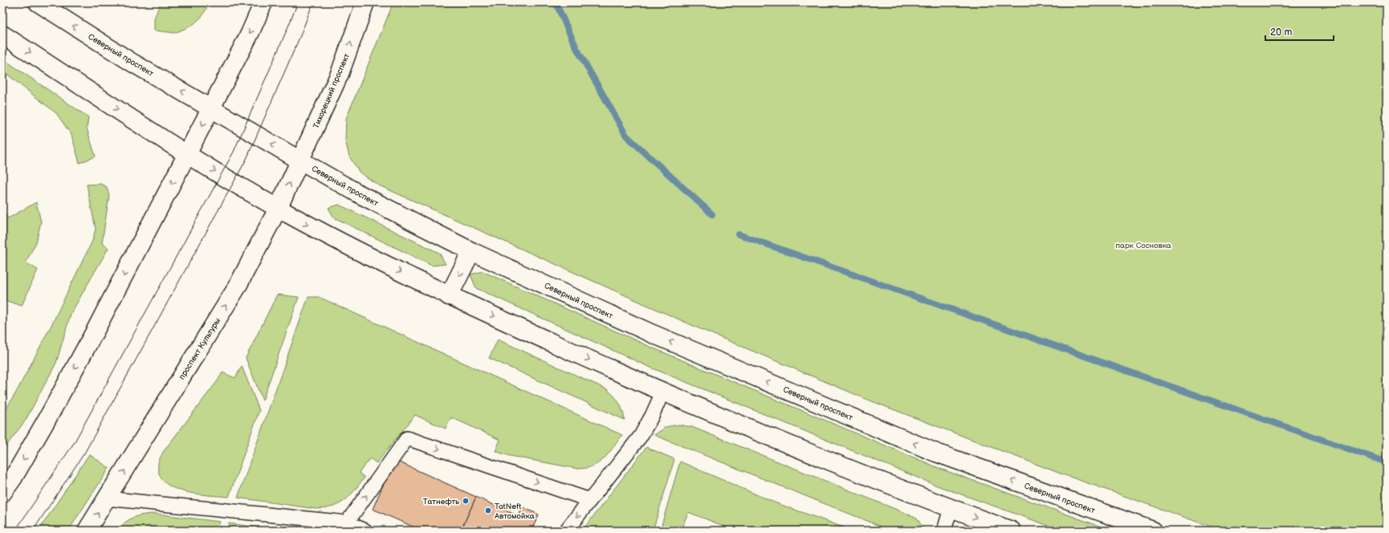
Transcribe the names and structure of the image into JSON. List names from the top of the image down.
{
  "streets": {
    "main road": ["Северный проспект", "Тихорецкий проспект", "проспект Культуры"]
  },
  "crossings": [
    ["Северный проспект", "Тихорецкий проспект"],
    ["Северный проспект", "проспект Культуры"],
    ["Тихорецкий проспект", "проспект Культуры"]
  ],
  "parks": ["парк Сосновка"],
  "places": ["Татнефть", "TatNeft Автомойка"],
  "scale_bar": "20 m"
}
